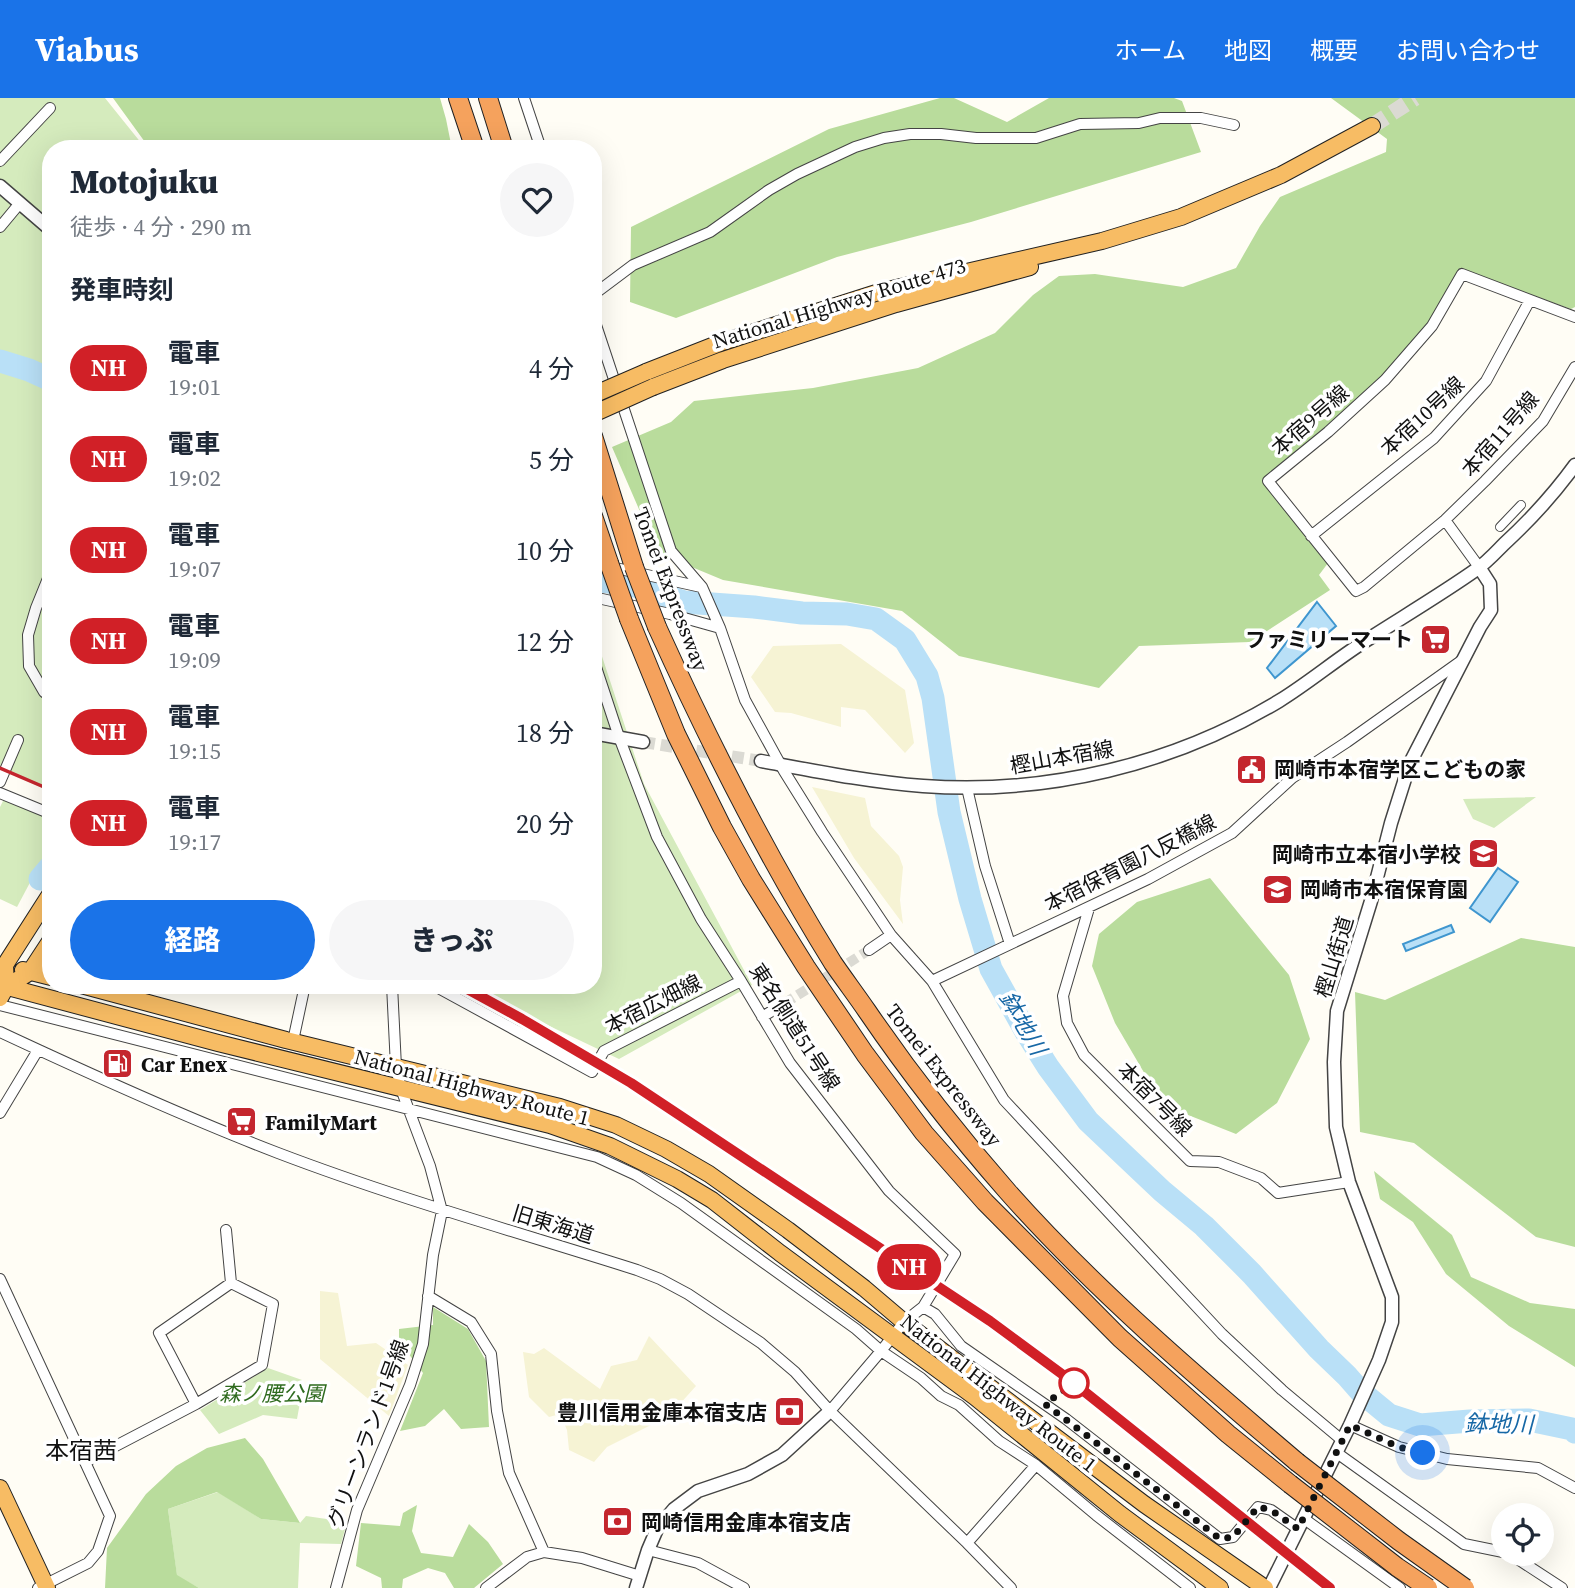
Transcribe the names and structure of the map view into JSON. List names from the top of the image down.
{
  "streets": {
    "highway": ["National Highway Route 473", "Tomei Expressway", "National Highway Route 1"],
    "street": [
      "本宿10号線",
      "本宿9号線",
      "本宿11号線",
      "樫山本宿線",
      "本宿保育園八反橋線",
      "樫山街道",
      "本宿広畑線",
      "東名側道51号線",
      "本宿7号線",
      "旧東海道",
      "グリーンランド1号線"
    ]
  },
  "crossings": [
    ["本宿10号線", "本宿9号線"],
    ["本宿9号線", "本宿11号線"],
    ["樫山本宿線", "樫山街道"],
    ["本宿保育園八反橋線", "樫山街道"],
    ["本宿保育園八反橋線", "本宿7号線"],
    ["樫山街道", "本宿7号線"],
    ["本宿広畑線", "東名側道51号線"],
    ["National Highway Route 1", "グリーンランド1号線"],
    ["旧東海道", "グリーンランド1号線"]
  ],
  "districts": ["本宿茜"],
  "water": ["鉢地川"],
  "parks": ["森ノ腰公園"],
  "places": {
    "supermarket": ["ファミリーマート", "FamilyMart"],
    "public building": ["岡崎市本宿学区こどもの家"],
    "school or university": ["岡崎市立本宿小学校", "岡崎市本宿保育園"],
    "fuel station": ["Car Enex"],
    "bank": ["豊川信用金庫本宿支店", "岡崎信用金庫本宿支店"]
  },
  "page": {
    "header": "Viabus",
    "nav": [
      "ホーム",
      "地図",
      "概要",
      "お問い合わせ"
    ],
    "on_map": "NH",
    "heading": [
      ["Motojuku", "徒歩 · 4 分 · 290 m"],
      "発車時刻"
    ],
    "list": [
      {
        "mark": "NH",
        "name": "電車",
        "note": "19:01",
        "value": "4 分"
      },
      {
        "mark": "NH",
        "name": "電車",
        "note": "19:02",
        "value": "5 分"
      },
      {
        "mark": "NH",
        "name": "電車",
        "note": "19:07",
        "value": "10 分"
      },
      {
        "mark": "NH",
        "name": "電車",
        "note": "19:09",
        "value": "12 分"
      },
      {
        "mark": "NH",
        "name": "電車",
        "note": "19:15",
        "value": "18 分"
      },
      {
        "mark": "NH",
        "name": "電車",
        "note": "19:17",
        "value": "20 分"
      }
    ],
    "buttons": ["経路", "きっぷ"]
  }
}
